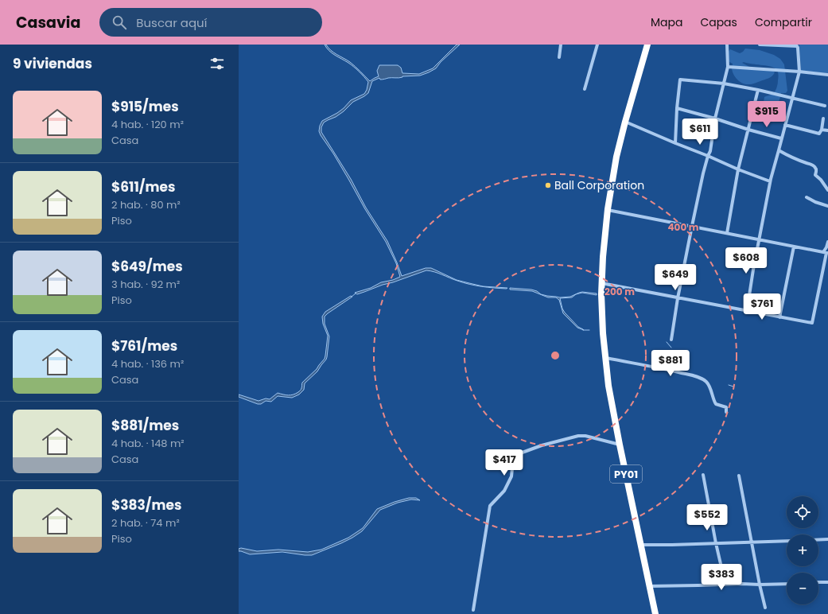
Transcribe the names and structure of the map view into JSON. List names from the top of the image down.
{
  "streets": {
    "highway": ["PY01"]
  },
  "places": ["Ball Corporation"],
  "page": {
    "header": "Casavia",
    "search": "Buscar aquí",
    "nav": ["Mapa", "Capas", "Compartir"],
    "heading": "9 viviendas",
    "list": [
      {
        "name": "$915/mes",
        "note": "4 hab. · 120 m² · Casa"
      },
      {
        "name": "$611/mes",
        "note": "2 hab. · 80 m² · Piso"
      },
      {
        "name": "$649/mes",
        "note": "3 hab. · 92 m² · Piso"
      },
      {
        "name": "$761/mes",
        "note": "4 hab. · 136 m² · Casa"
      },
      {
        "name": "$881/mes",
        "note": "4 hab. · 148 m² · Casa"
      },
      {
        "name": "$383/mes",
        "note": "2 hab. · 74 m² · Piso"
      }
    ],
    "price": [
      "$915",
      "$611",
      "$608",
      "$649",
      "$761",
      "$881",
      "$417",
      "$552",
      "$383"
    ],
    "map_buttons": ["+", "−"]
  },
  "rings": ["400 m", "200 m"]
}
